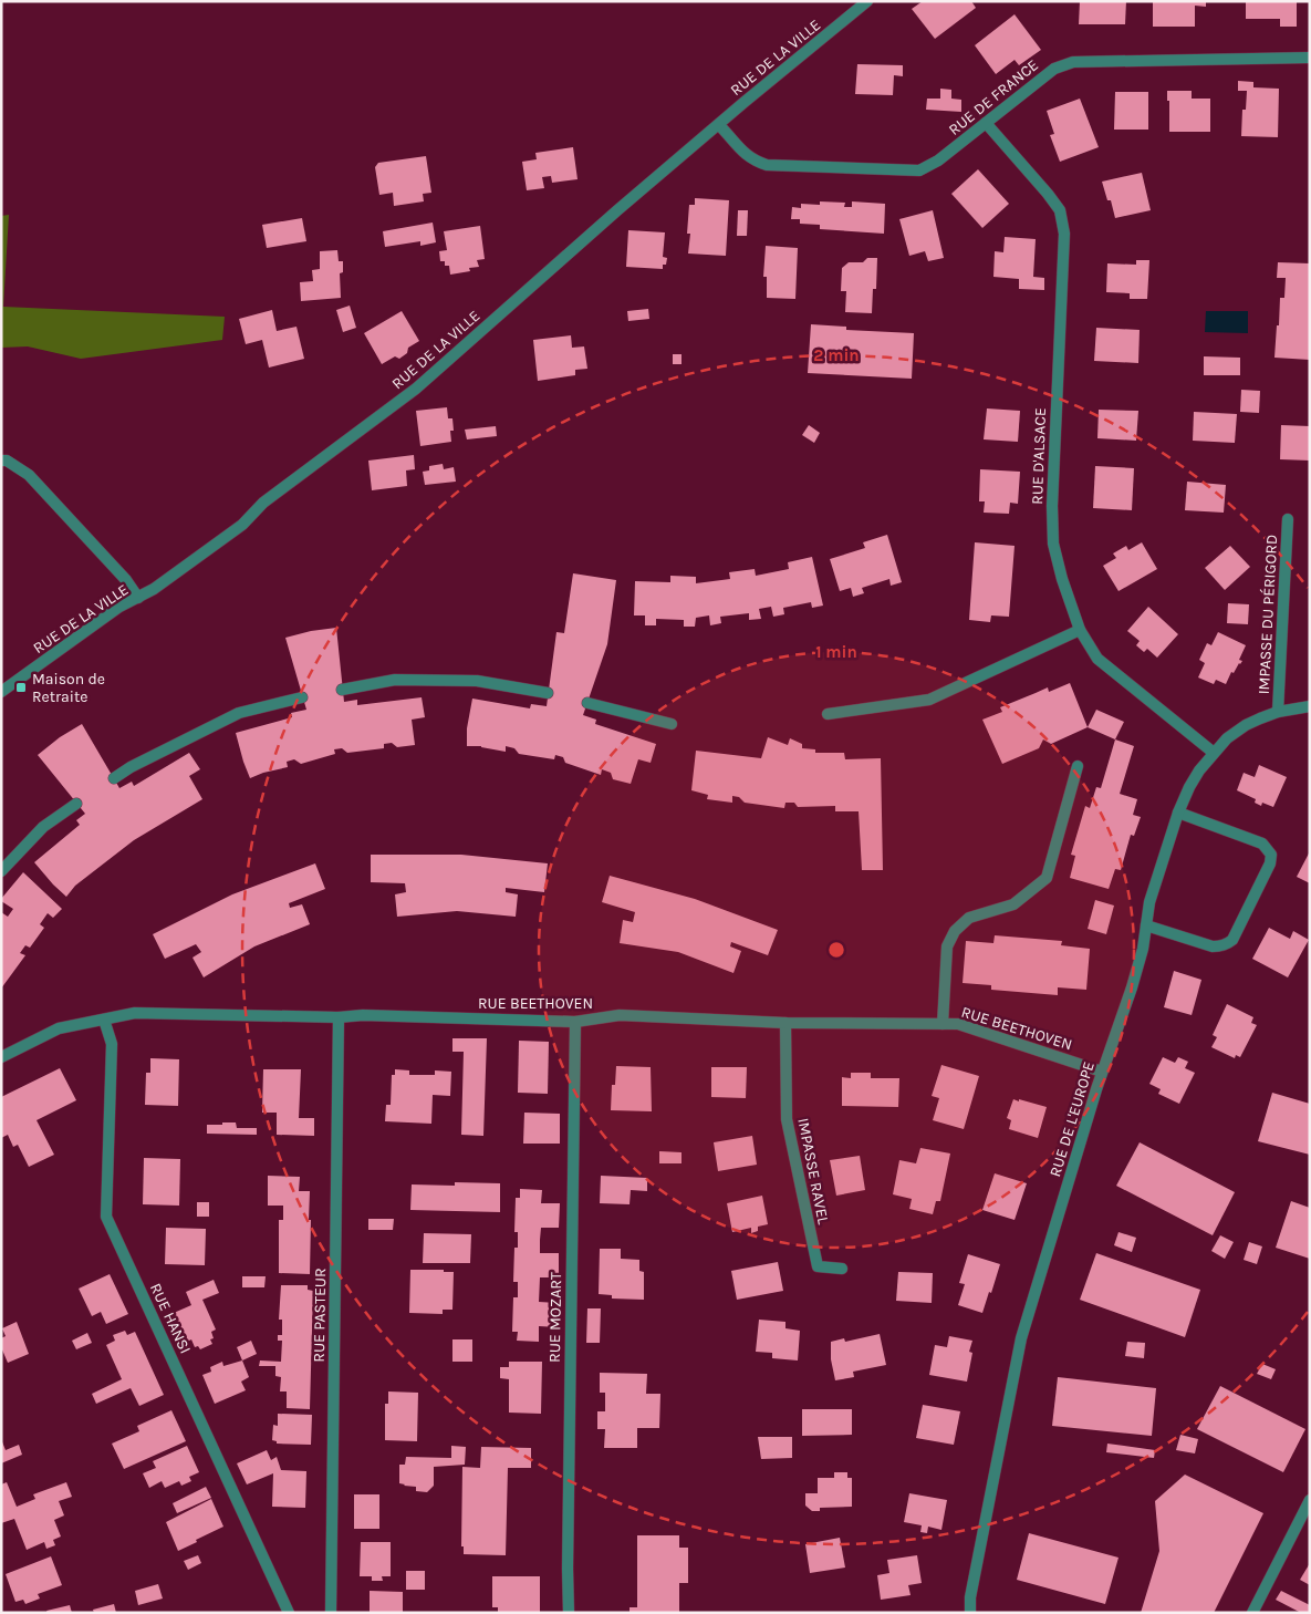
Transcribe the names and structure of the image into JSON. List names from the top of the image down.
{
  "streets": {
    "street": [
      "RUE DE LA VILLE",
      "RUE DE FRANCE",
      "RUE D'ALSACE",
      "IMPASSE DU PÉRIGORD",
      "RUE BEETHOVEN",
      "RUE DE L'EUROPE",
      "IMPASSE RAVEL",
      "RUE PASTEUR",
      "RUE MOZART",
      "RUE HANSI"
    ]
  },
  "crossings": [
    ["RUE DE LA VILLE", "RUE DE FRANCE"],
    ["RUE DE FRANCE", "RUE D'ALSACE"],
    ["RUE D'ALSACE", "RUE DE L'EUROPE"],
    ["IMPASSE DU PÉRIGORD", "RUE DE L'EUROPE"],
    ["RUE BEETHOVEN", "RUE DE L'EUROPE"],
    ["RUE BEETHOVEN", "IMPASSE RAVEL"],
    ["RUE BEETHOVEN", "RUE PASTEUR"],
    ["RUE BEETHOVEN", "RUE MOZART"],
    ["RUE BEETHOVEN", "RUE HANSI"]
  ],
  "places": {
    "transit": ["Maison de Retraite"]
  },
  "rings": ["2 min", "1 min"]
}
